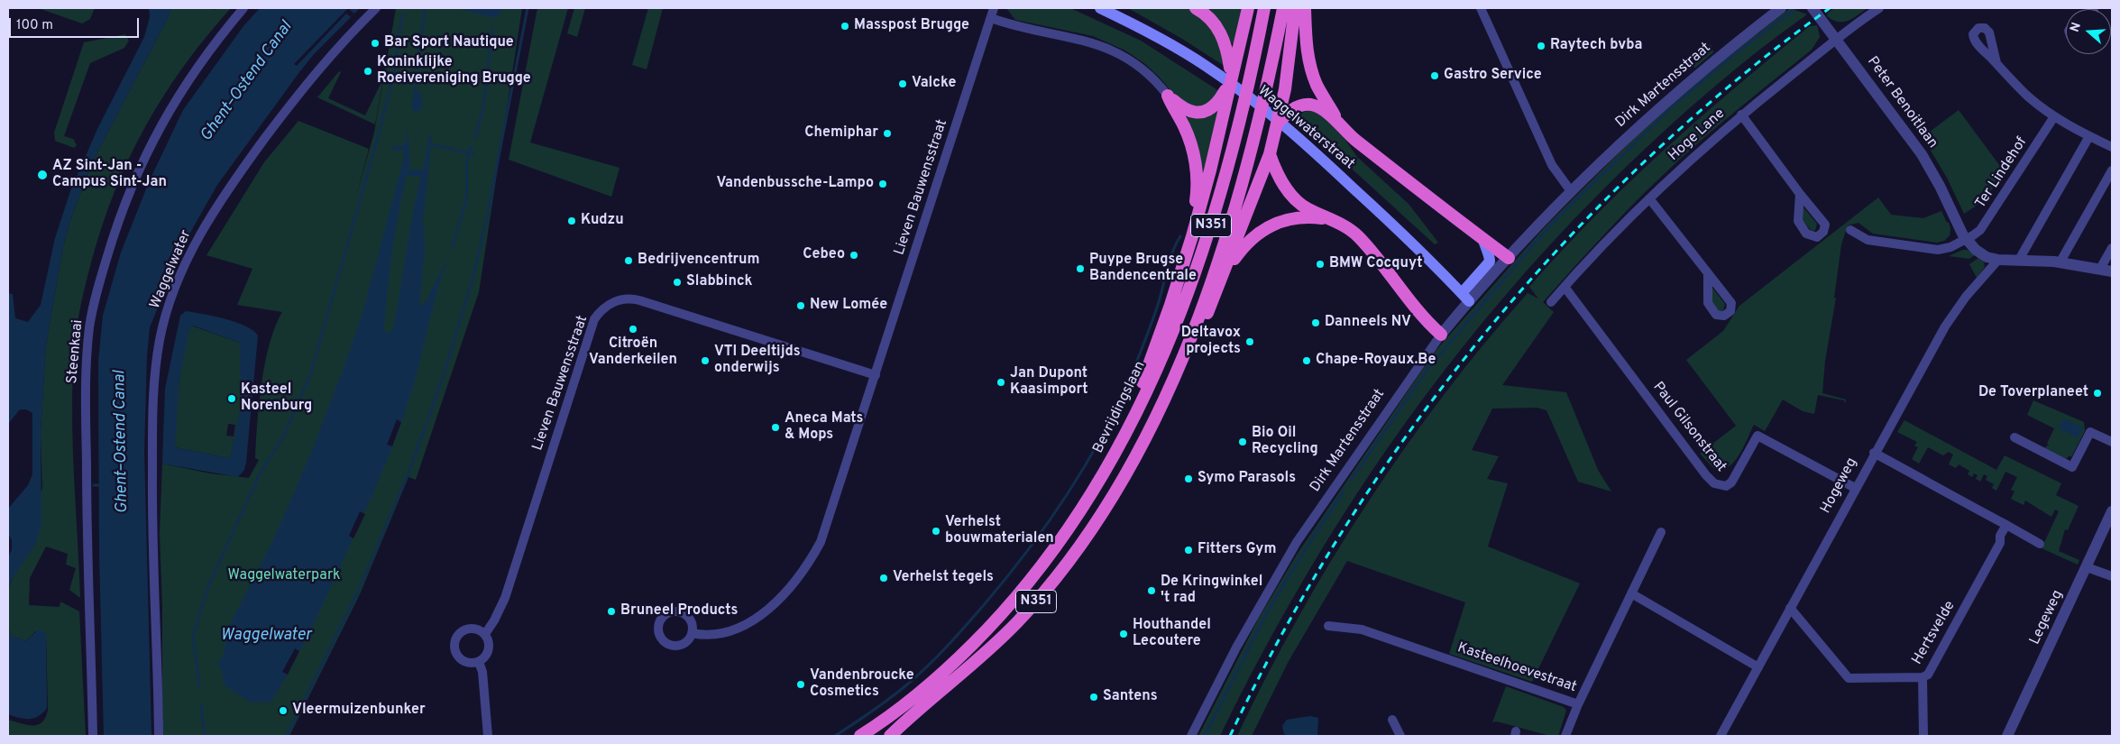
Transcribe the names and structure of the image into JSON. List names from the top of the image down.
{
  "streets": {
    "highway": ["N351", "Bevrijdingslaan"],
    "main road": ["Waggelwaterstraat"],
    "street": [
      "Dirk Martensstraat",
      "Peter Benoitlaan",
      "Hoge Lane",
      "Ter Lindehof",
      "Lieven Bauwensstraat",
      "Waggelwater",
      "Steenkaai",
      "Paul Gilsonstraat",
      "Hogeweg",
      "Legeweg",
      "Hertsvelde",
      "Kasteelhoevestraat"
    ]
  },
  "crossings": [
    ["Dirk Martensstraat", "Waggelwaterstraat"],
    ["Peter Benoitlaan", "Hoge Lane"],
    ["Peter Benoitlaan", "Ter Lindehof"],
    ["Hoge Lane", "Paul Gilsonstraat"],
    ["Paul Gilsonstraat", "Hogeweg"],
    ["Hogeweg", "Hertsvelde"]
  ],
  "water": ["Ghent–Ostend Canal", "Waggelwater"],
  "parks": ["Waggelwaterpark"],
  "places": [
    "Masspost Brugge",
    "Bar Sport Nautique",
    "Raytech bvba",
    "Koninklijke Roeivereniging Brugge",
    "Gastro Service",
    "Valcke",
    "Chemiphar",
    "AZ Sint-Jan - Campus Sint-Jan",
    "Vandenbussche-Lampo",
    "Kudzu",
    "Cebeo",
    "Bedrijvencentrum",
    "BMW Cocquyt",
    "Puype Brugse Bandencentrale",
    "Slabbinck",
    "New Lomée",
    "Danneels NV",
    "Citroën Vanderkeilen",
    "Deltavox projects",
    "VTI Deeltijds onderwijs",
    "Chape-Royaux.Be",
    "Jan Dupont Kaasimport",
    "De Toverplaneet",
    "Kasteel Norenburg",
    "Aneca Mats & Mops",
    "Bio Oil Recycling",
    "Symo Parasols",
    "Verhelst bouwmaterialen",
    "Fitters Gym",
    "Verhelst tegels",
    "De Kringwinkel 't rad",
    "Bruneel Products",
    "Houthandel Lecoutere",
    "Vandenbroucke Cosmetics",
    "Santens",
    "Vleermuizenbunker"
  ],
  "scale_bar": "100 m",
  "north": "left"
}
